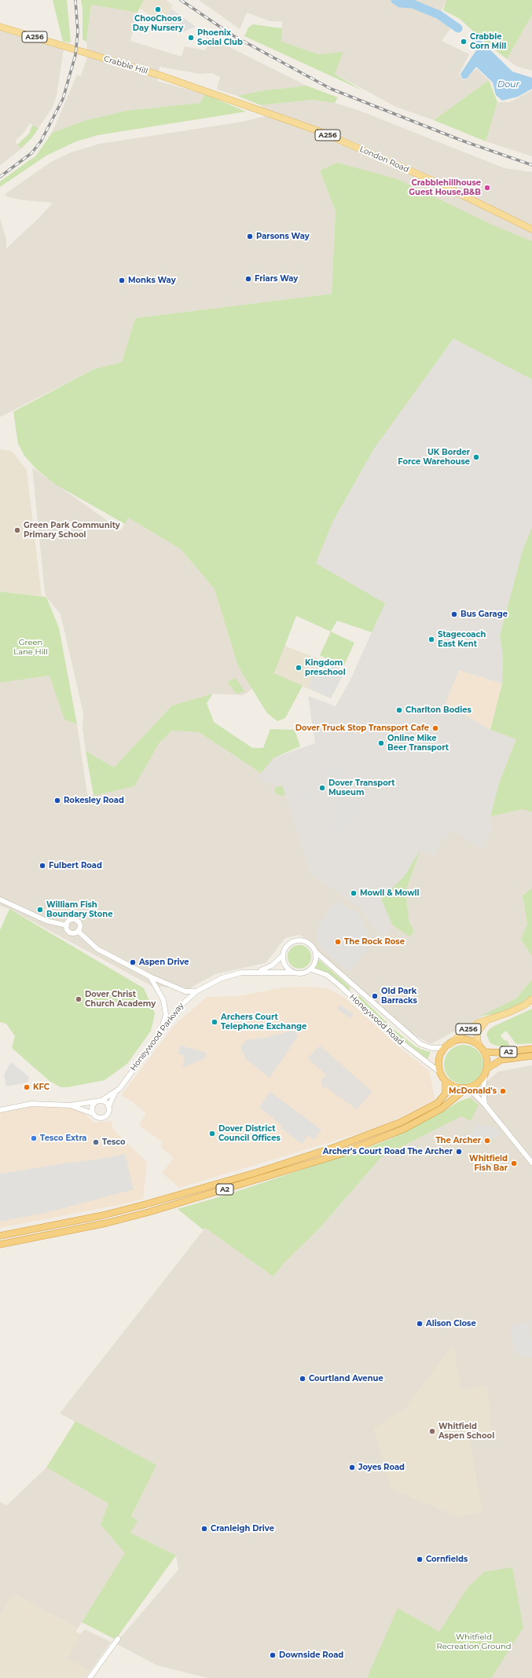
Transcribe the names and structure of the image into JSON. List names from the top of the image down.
{
  "streets": {
    "highway": ["A2"],
    "main road": ["A256", "Crabble Hill", "London Road"],
    "street": ["Honeywood Road", "Honeywood Parkway"]
  },
  "crossings": [
    ["A256", "Honeywood Road"],
    ["A256", "A2"],
    ["Crabble Hill", "London Road"],
    ["Honeywood Road", "Honeywood Parkway"],
    ["Honeywood Road", "A2"]
  ],
  "water": ["Dour"],
  "parks": ["Green Lane Hill", "Whitfield Recreation Ground"],
  "places": [
    "ChooChoos Day Nursery",
    "Phoenix Social Club",
    "Crabble Corn Mill",
    "Crabblehillhouse Guest House,B&B",
    "Parsons Way",
    "Friars Way",
    "Monks Way",
    "UK Border Force Warehouse",
    "Green Park Community Primary School",
    "Bus Garage",
    "Stagecoach East Kent",
    "Kingdom preschool",
    "Charlton Bodies",
    "Dover Truck Stop Transport Cafe",
    "Online Mike Beer Transport",
    "Dover Transport Museum",
    "Rokesley Road",
    "Fulbert Road",
    "Mowll & Mowll",
    "William Fish Boundary Stone",
    "The Rock Rose",
    "Aspen Drive",
    "Old Park Barracks",
    "Dover Christ Church Academy",
    "Archers Court Telephone Exchange",
    "KFC",
    "McDonald's",
    "Dover District Council Offices",
    "Tesco Extra",
    "The Archer",
    "Tesco",
    "Archer's Court Road The Archer",
    "Whitfield Fish Bar",
    "Alison Close",
    "Courtland Avenue",
    "Whitfield Aspen School",
    "Joyes Road",
    "Cranleigh Drive",
    "Cornfields",
    "Downside Road"
  ]
}
